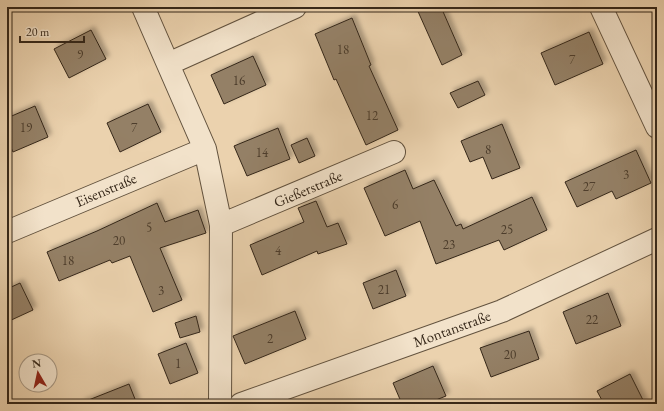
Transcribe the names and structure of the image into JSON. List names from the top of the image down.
{
  "streets": {
    "street": ["Gießerstraße", "Eisenstraße", "Montanstraße"]
  },
  "house_numbers": [
    "18",
    "9",
    "7",
    "16",
    "12",
    "19",
    "7",
    "8",
    "14",
    "3",
    "27",
    "6",
    "5",
    "25",
    "20",
    "23",
    "4",
    "18",
    "21",
    "3",
    "22",
    "2",
    "20",
    "1"
  ],
  "scale_bar": "20 m",
  "north": "top"
}
